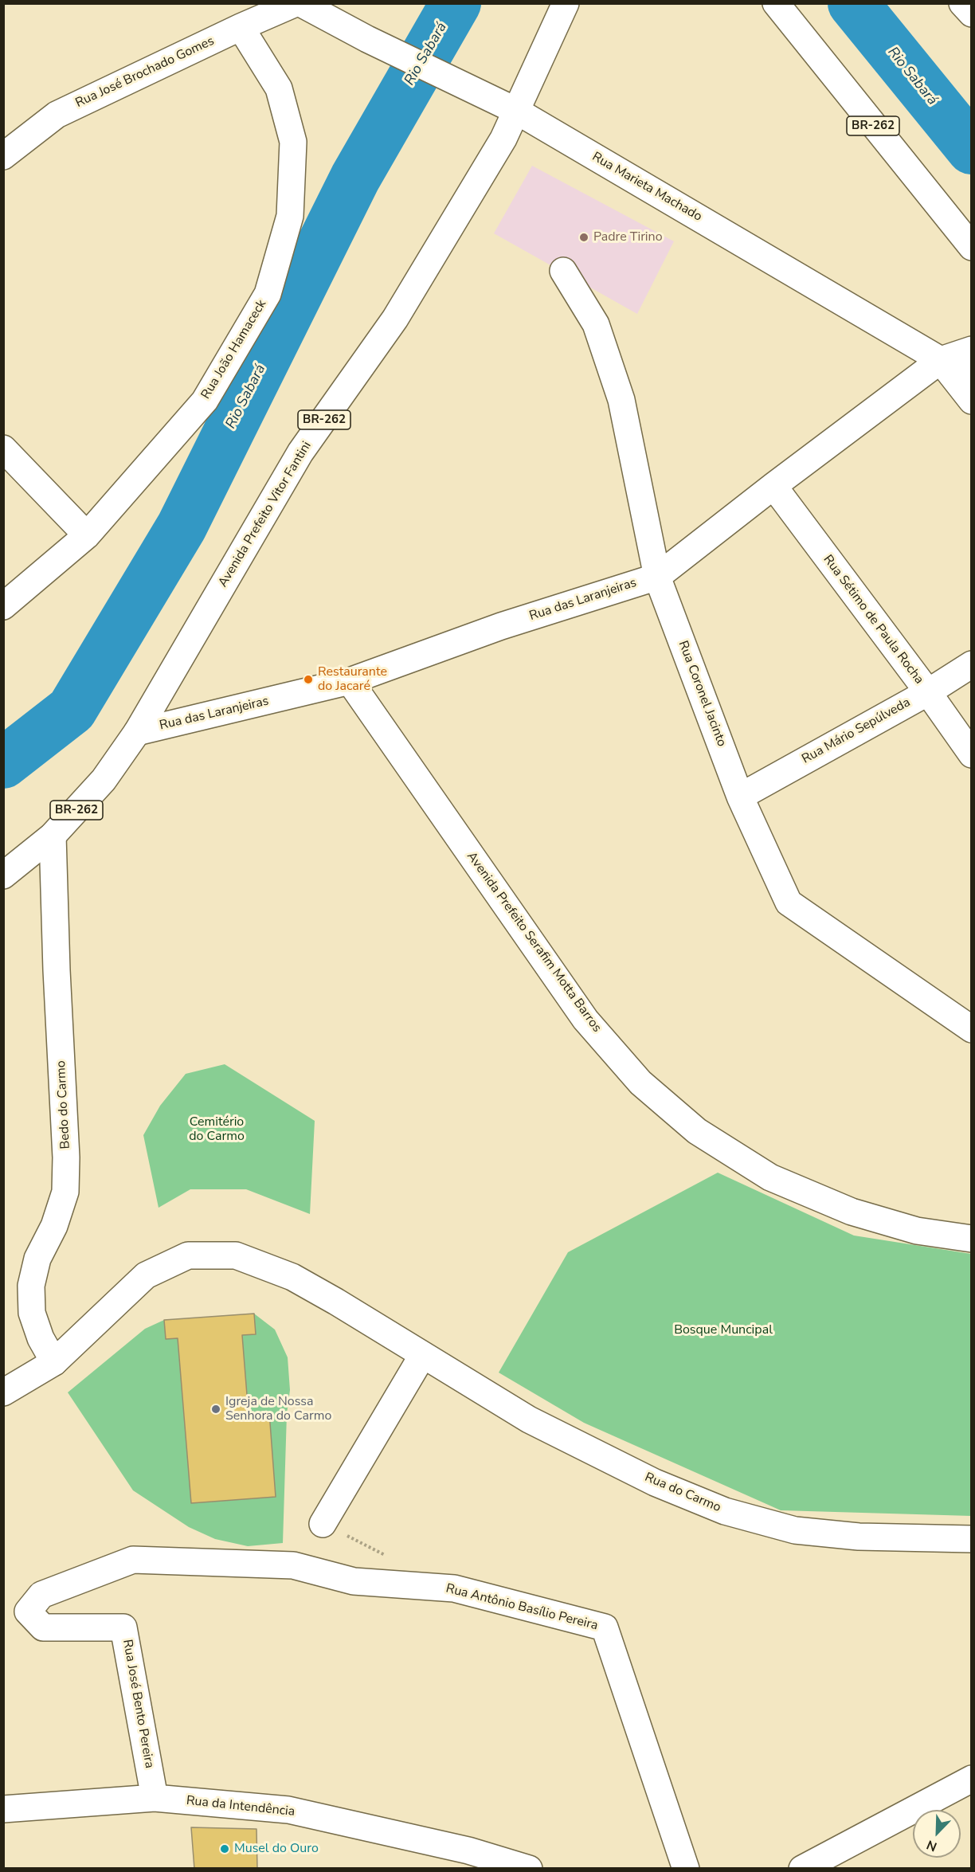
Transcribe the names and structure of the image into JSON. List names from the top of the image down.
{
  "streets": {
    "street": [
      "Rua José Brochado Gomes",
      "BR-262",
      "Rua Marieta Machado",
      "Rua João Hamaceck",
      "Avenida Prefeito Vitor Fantini",
      "Rua das Laranjeiras",
      "Rua Sétimo de Paula Rocha",
      "Rua Coronel Jacinto",
      "Rua Mário Sepúlveda",
      "Avenida Prefeito Serafim Motta Barros",
      "Bedo do Carmo",
      "Rua do Carmo",
      "Rua Antônio Basílio Pereira",
      "Rua José Bento Pereira",
      "Rua da Intendência"
    ]
  },
  "crossings": [
    ["Rua José Brochado Gomes", "Rua João Hamaceck"],
    ["Rua Marieta Machado", "Avenida Prefeito Vitor Fantini"],
    ["Rua Marieta Machado", "Rua das Laranjeiras"],
    ["Avenida Prefeito Vitor Fantini", "Rua das Laranjeiras"],
    ["Avenida Prefeito Vitor Fantini", "Bedo do Carmo"],
    ["Rua das Laranjeiras", "Rua Sétimo de Paula Rocha"],
    ["Rua das Laranjeiras", "Rua Coronel Jacinto"],
    ["Rua das Laranjeiras", "Avenida Prefeito Serafim Motta Barros"],
    ["Rua Sétimo de Paula Rocha", "Rua Mário Sepúlveda"],
    ["Rua Coronel Jacinto", "Rua Mário Sepúlveda"],
    ["Bedo do Carmo", "Rua do Carmo"],
    ["Rua Antônio Basílio Pereira", "Rua José Bento Pereira"],
    ["Rua José Bento Pereira", "Rua da Intendência"]
  ],
  "water": ["Rio Sabará"],
  "parks": ["Cemitério do Carmo", "Bosque Muncipal"],
  "places": [
    "Padre Tirino",
    "Restaurante do Jacaré",
    "Igreja de Nossa Senhora do Carmo",
    "Musel do Ouro"
  ],
  "north": "bottom left"
}
